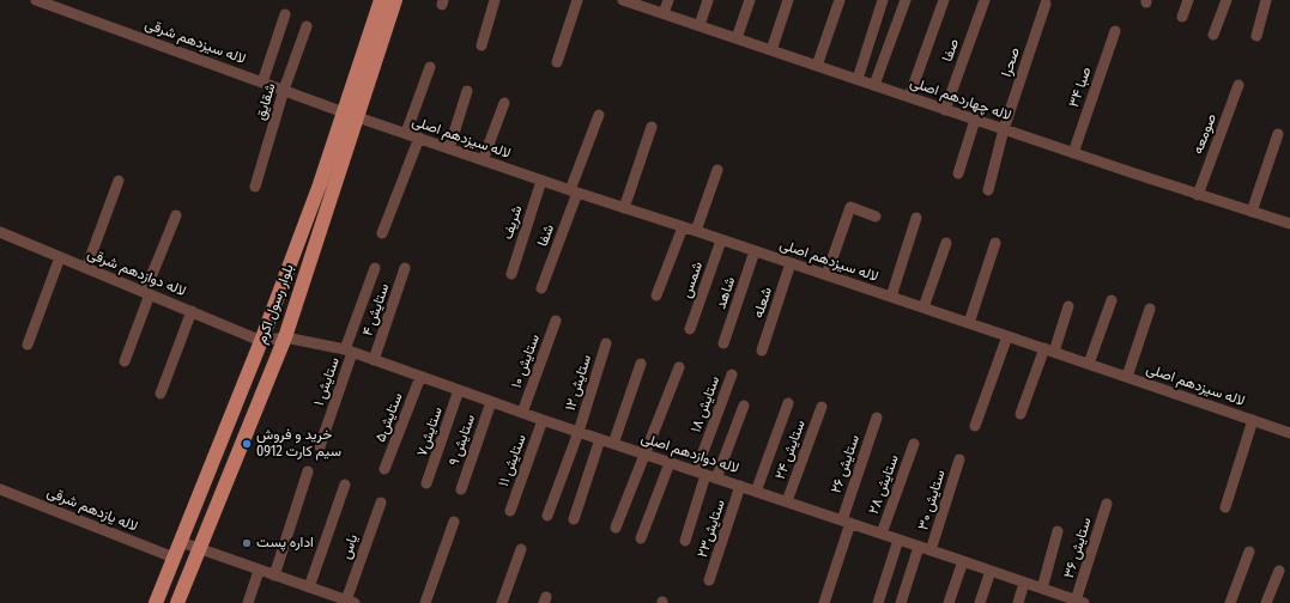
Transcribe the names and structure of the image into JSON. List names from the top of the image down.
{
  "streets": {
    "main road": ["بلوار رسول اکرم"],
    "street": [
      "لاله سیزدهم شرقی",
      "صفا",
      "صحرا",
      "صبا ۳۴",
      "لاله چهاردهم اصلی",
      "شقایق",
      "صومعه",
      "لاله سیزدهم اصلی",
      "شریف",
      "شفا",
      "لاله دوازدهم شرقی",
      "شمس",
      "شاهد",
      "شعله",
      "ستایش ۴",
      "ستایش ۱۰",
      "ستایش ۱",
      "ستایش ۱۲",
      "ستایش ۱۸",
      "ستایش۵",
      "ستایش۷",
      "ستایش ۹",
      "ستایش ۲۴",
      "لاله دوازدهم اصلی",
      "ستایش ۱۱",
      "ستایش ۲۶",
      "ستایش ۲۸",
      "ستایش ۳۰",
      "لاله یازدهم شرقی",
      "ستایش۲۳",
      "یاس",
      "ستایش ۳۶"
    ]
  },
  "crossings": [
    ["لاله سیزدهم شرقی", "شقایق"],
    ["لاله سیزدهم شرقی", "لاله سیزدهم اصلی"],
    ["لاله سیزدهم شرقی", "بلوار رسول اکرم"],
    ["صفا", "لاله چهاردهم اصلی"],
    ["صحرا", "لاله چهاردهم اصلی"],
    ["صبا ۳۴", "لاله چهاردهم اصلی"],
    ["لاله چهاردهم اصلی", "صومعه"],
    ["لاله سیزدهم اصلی", "شریف"],
    ["لاله سیزدهم اصلی", "شفا"],
    ["لاله سیزدهم اصلی", "شمس"],
    ["لاله سیزدهم اصلی", "شاهد"],
    ["لاله سیزدهم اصلی", "شعله"],
    ["لاله سیزدهم اصلی", "بلوار رسول اکرم"],
    ["لاله دوازدهم شرقی", "بلوار رسول اکرم"],
    ["لاله دوازدهم شرقی", "لاله دوازدهم اصلی"],
    ["بلوار رسول اکرم", "لاله دوازدهم اصلی"],
    ["بلوار رسول اکرم", "لاله یازدهم شرقی"],
    ["ستایش ۴", "لاله دوازدهم اصلی"],
    ["ستایش ۱۰", "لاله دوازدهم اصلی"],
    ["ستایش ۱", "لاله دوازدهم اصلی"],
    ["ستایش ۱۲", "لاله دوازدهم اصلی"],
    ["ستایش ۱۸", "لاله دوازدهم اصلی"],
    ["ستایش۵", "لاله دوازدهم اصلی"],
    ["ستایش۷", "لاله دوازدهم اصلی"],
    ["ستایش ۹", "لاله دوازدهم اصلی"],
    ["ستایش ۲۴", "لاله دوازدهم اصلی"],
    ["لاله دوازدهم اصلی", "ستایش ۱۱"],
    ["لاله دوازدهم اصلی", "ستایش ۲۶"],
    ["لاله دوازدهم اصلی", "ستایش ۲۸"],
    ["لاله دوازدهم اصلی", "ستایش ۳۰"],
    ["لاله دوازدهم اصلی", "ستایش۲۳"],
    ["لاله دوازدهم اصلی", "ستایش ۳۶"]
  ],
  "places": ["خرید و فروش سیم کارت 0912", "اداره پست"]
}
